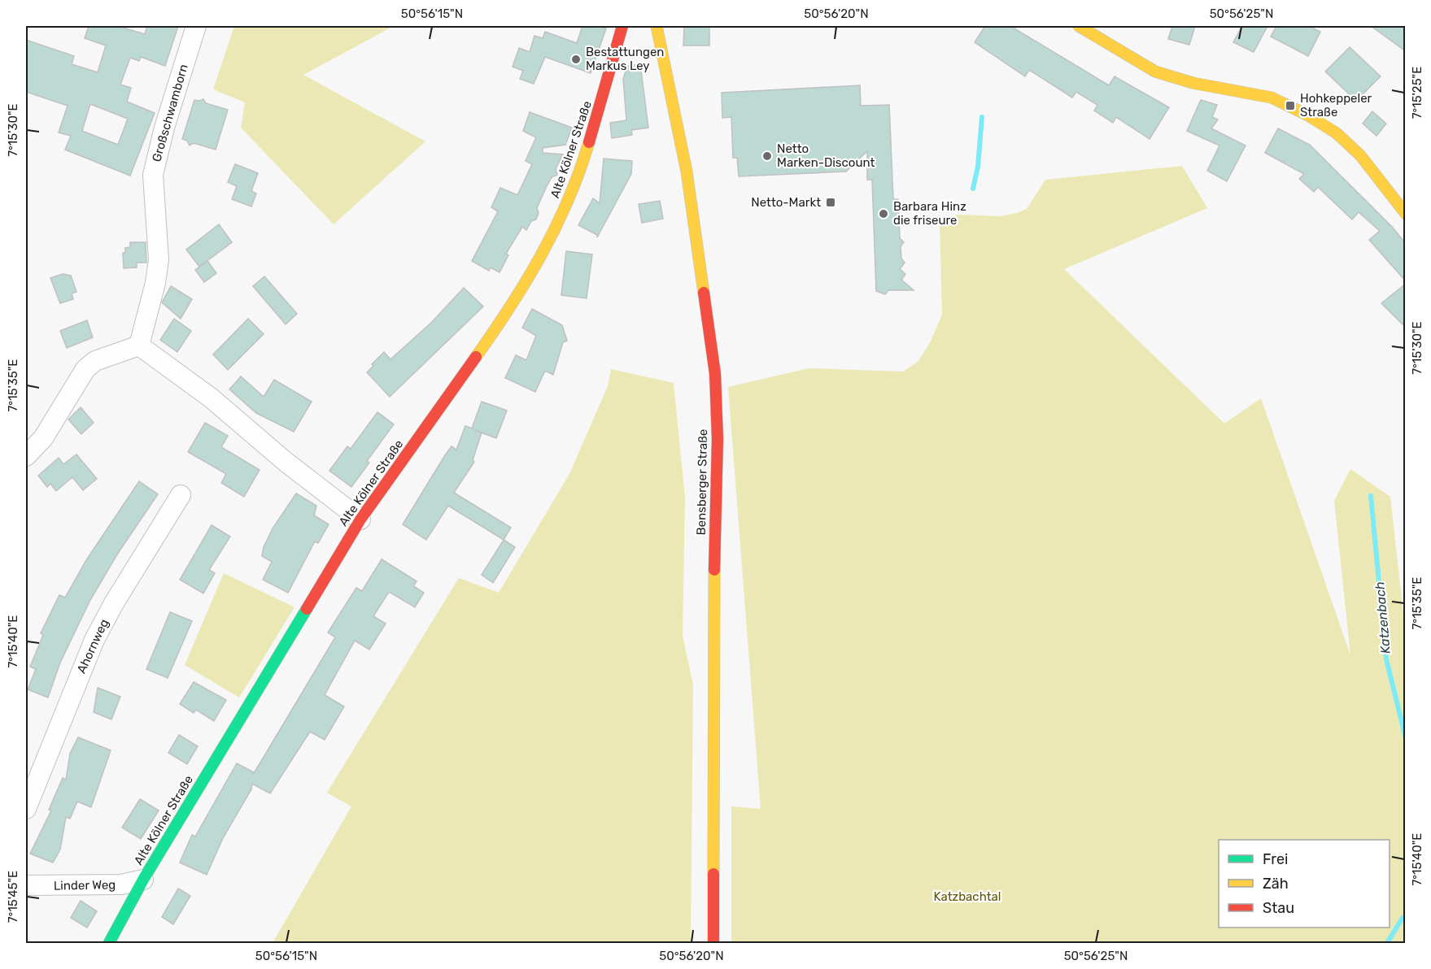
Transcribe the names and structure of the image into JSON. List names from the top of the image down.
{
  "streets": {
    "street": [
      "Großschwamborn",
      "Alte Kölner Straße",
      "Bensberger Straße",
      "Ahornweg",
      "Linder Weg"
    ]
  },
  "crossings": [
    ["Alte Kölner Straße", "Linder Weg"]
  ],
  "water": ["Katzenbach"],
  "parks": ["Katzbachtal"],
  "places": {
    "other": ["Bestattungen Markus Ley", "Netto Marken-Discount", "Barbara Hinz die friseure"],
    "transit": ["Hohkeppeler Straße", "Netto-Markt"]
  },
  "legend": ["Frei", "Zäh", "Stau"],
  "coordinates": [
    "50°56'15\"N",
    "50°56'20\"N",
    "50°56'25\"N",
    "7°15'25\"E",
    "7°15'30\"E",
    "7°15'35\"E",
    "7°15'40\"E",
    "7°15'45\"E"
  ]
}
